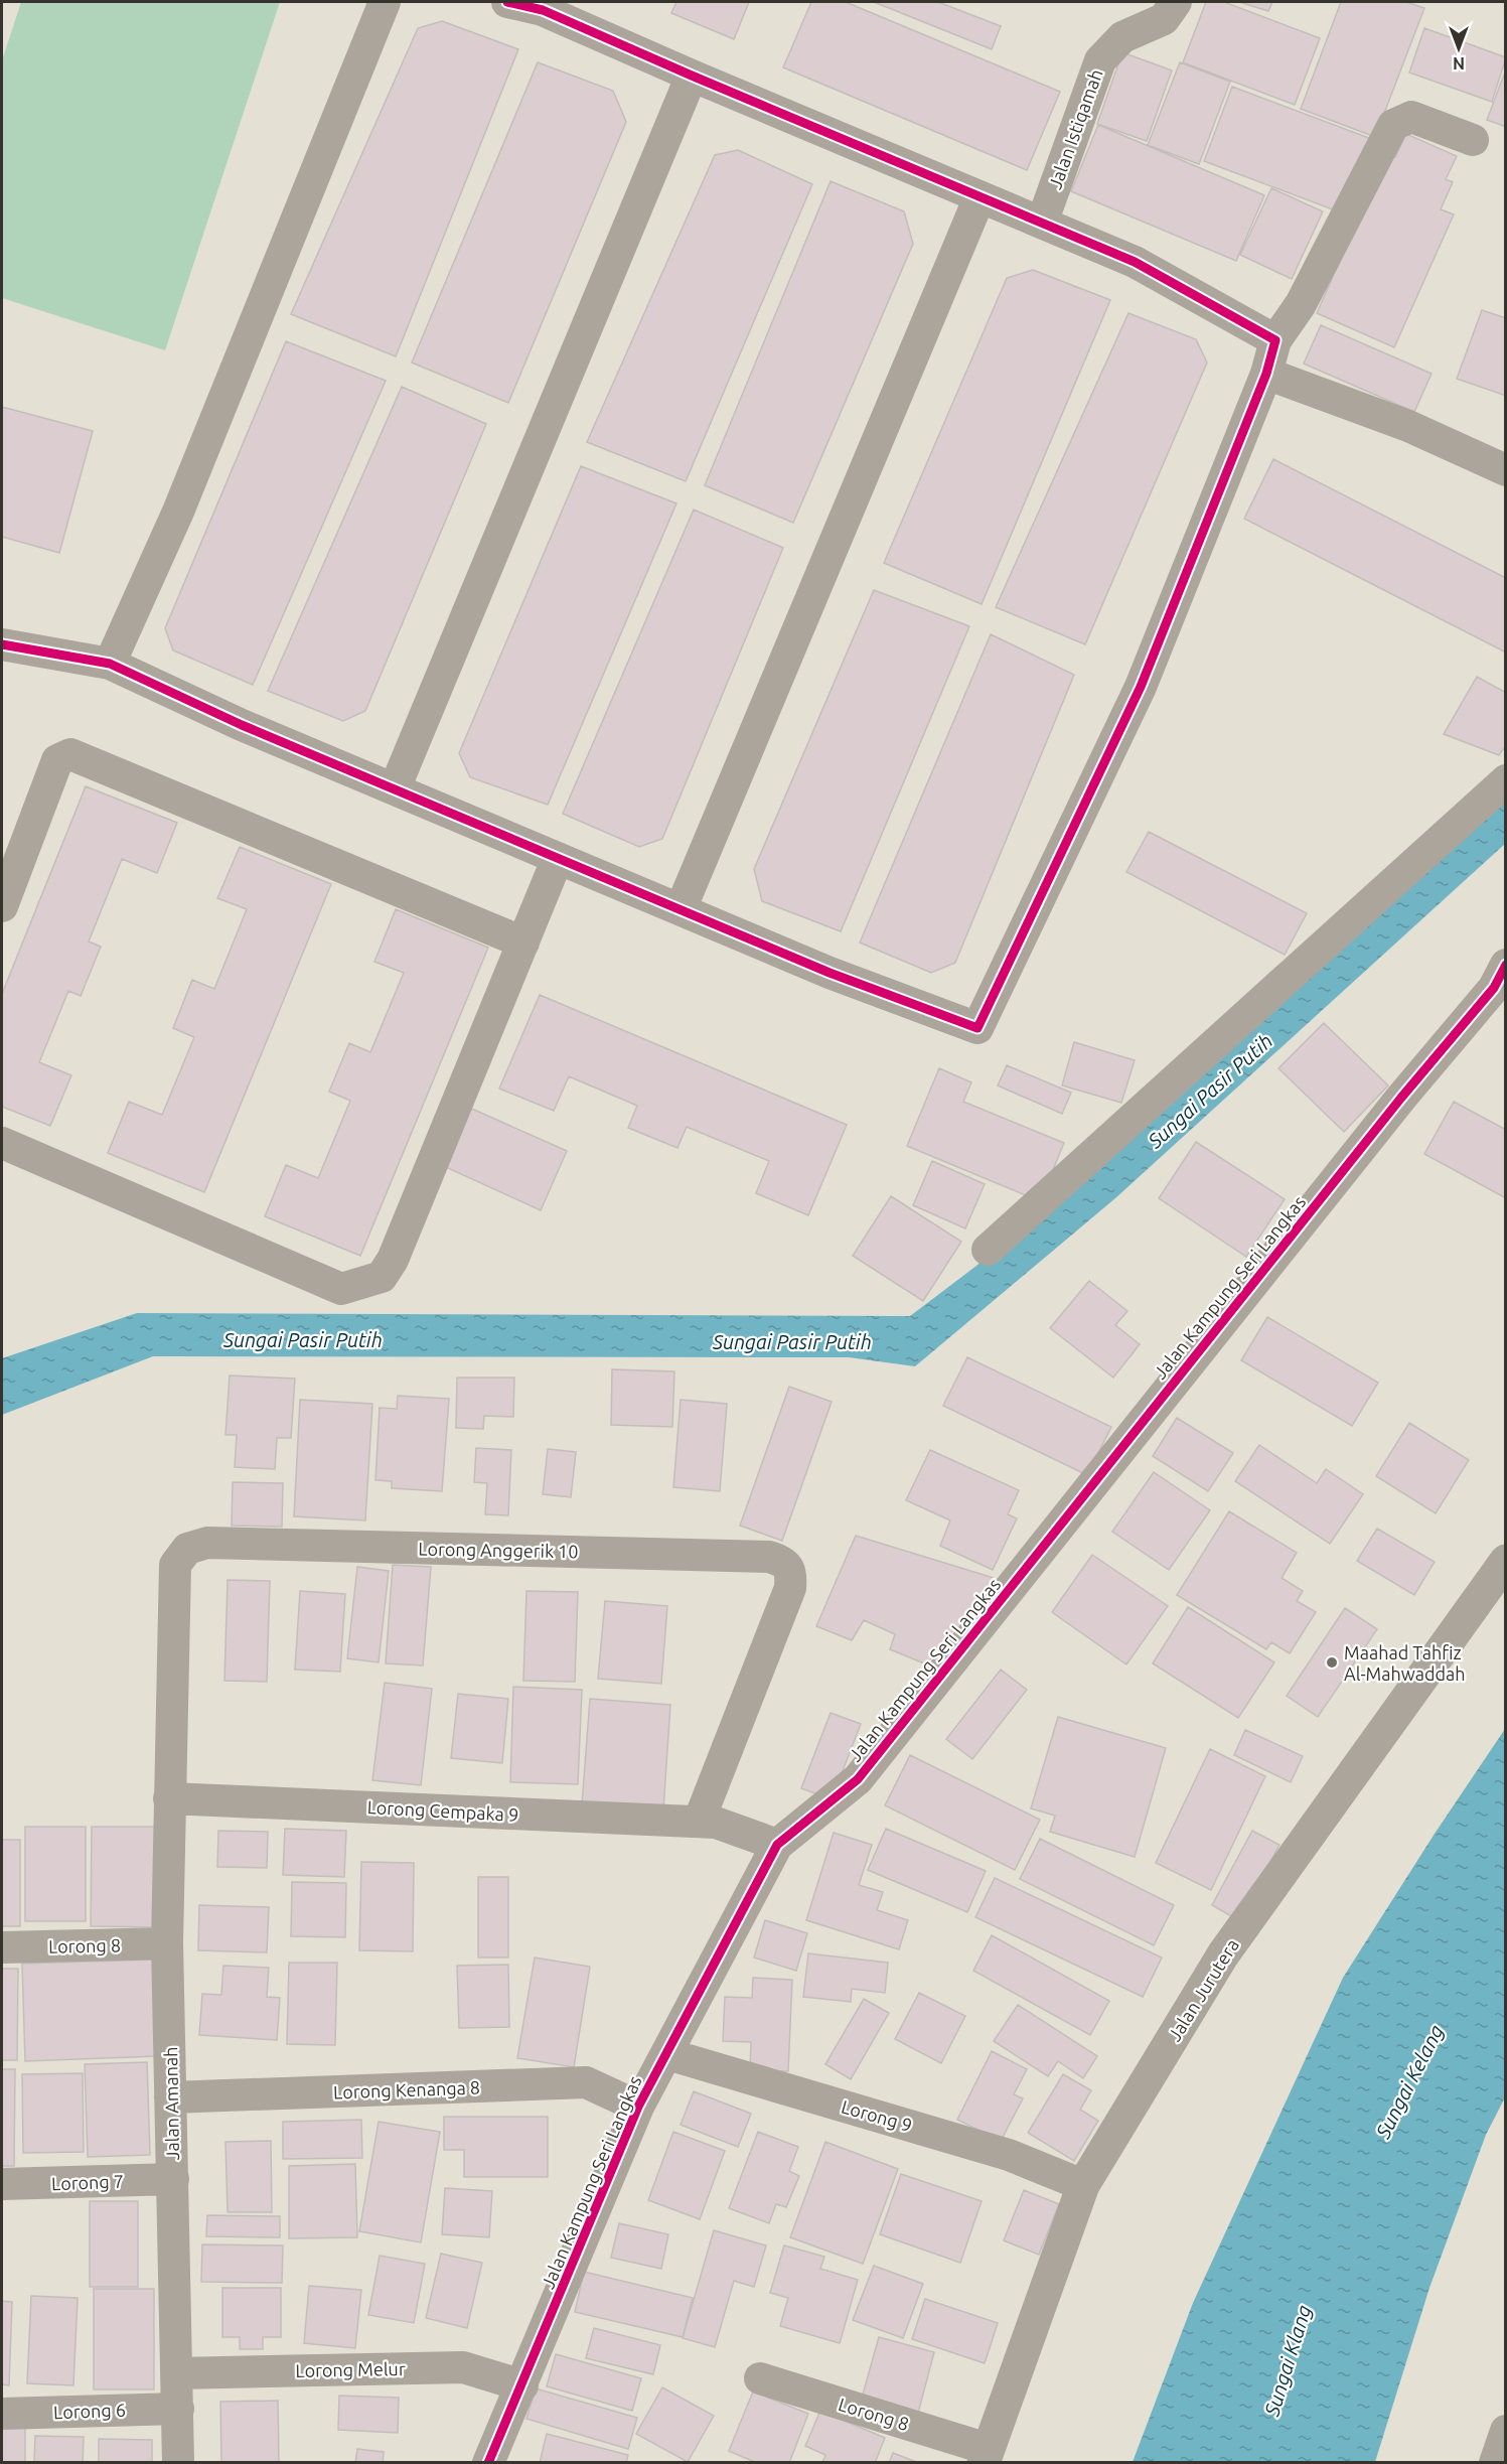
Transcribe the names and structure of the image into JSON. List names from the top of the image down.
{
  "streets": {
    "street": [
      "Jalan Istiqamah",
      "Jalan Kampung Seri Langkas",
      "Lorong Anggerik 10",
      "Lorong Cempaka 9",
      "Lorong 8",
      "Jalan Jurutera",
      "Lorong Kenanga 8",
      "Jalan Amanah",
      "Lorong 9",
      "Lorong 7",
      "Lorong Melur",
      "Lorong 6"
    ]
  },
  "crossings": [
    ["Jalan Kampung Seri Langkas", "Lorong Cempaka 9"],
    ["Jalan Kampung Seri Langkas", "Lorong Kenanga 8"],
    ["Jalan Kampung Seri Langkas", "Lorong 9"],
    ["Jalan Kampung Seri Langkas", "Lorong Melur"],
    ["Lorong Anggerik 10", "Lorong Cempaka 9"],
    ["Lorong Anggerik 10", "Jalan Amanah"],
    ["Lorong Cempaka 9", "Jalan Amanah"],
    ["Lorong 8", "Jalan Jurutera"],
    ["Lorong 8", "Jalan Amanah"],
    ["Jalan Jurutera", "Lorong 9"],
    ["Lorong Kenanga 8", "Jalan Amanah"],
    ["Jalan Amanah", "Lorong 7"],
    ["Jalan Amanah", "Lorong Melur"],
    ["Jalan Amanah", "Lorong 6"]
  ],
  "water": ["Sungai Pasir Putih", "Sungai Kelang", "Sungai Klang"],
  "places": ["Maahad Tahfiz Al-Mahwaddah"],
  "north": "bottom"
}
